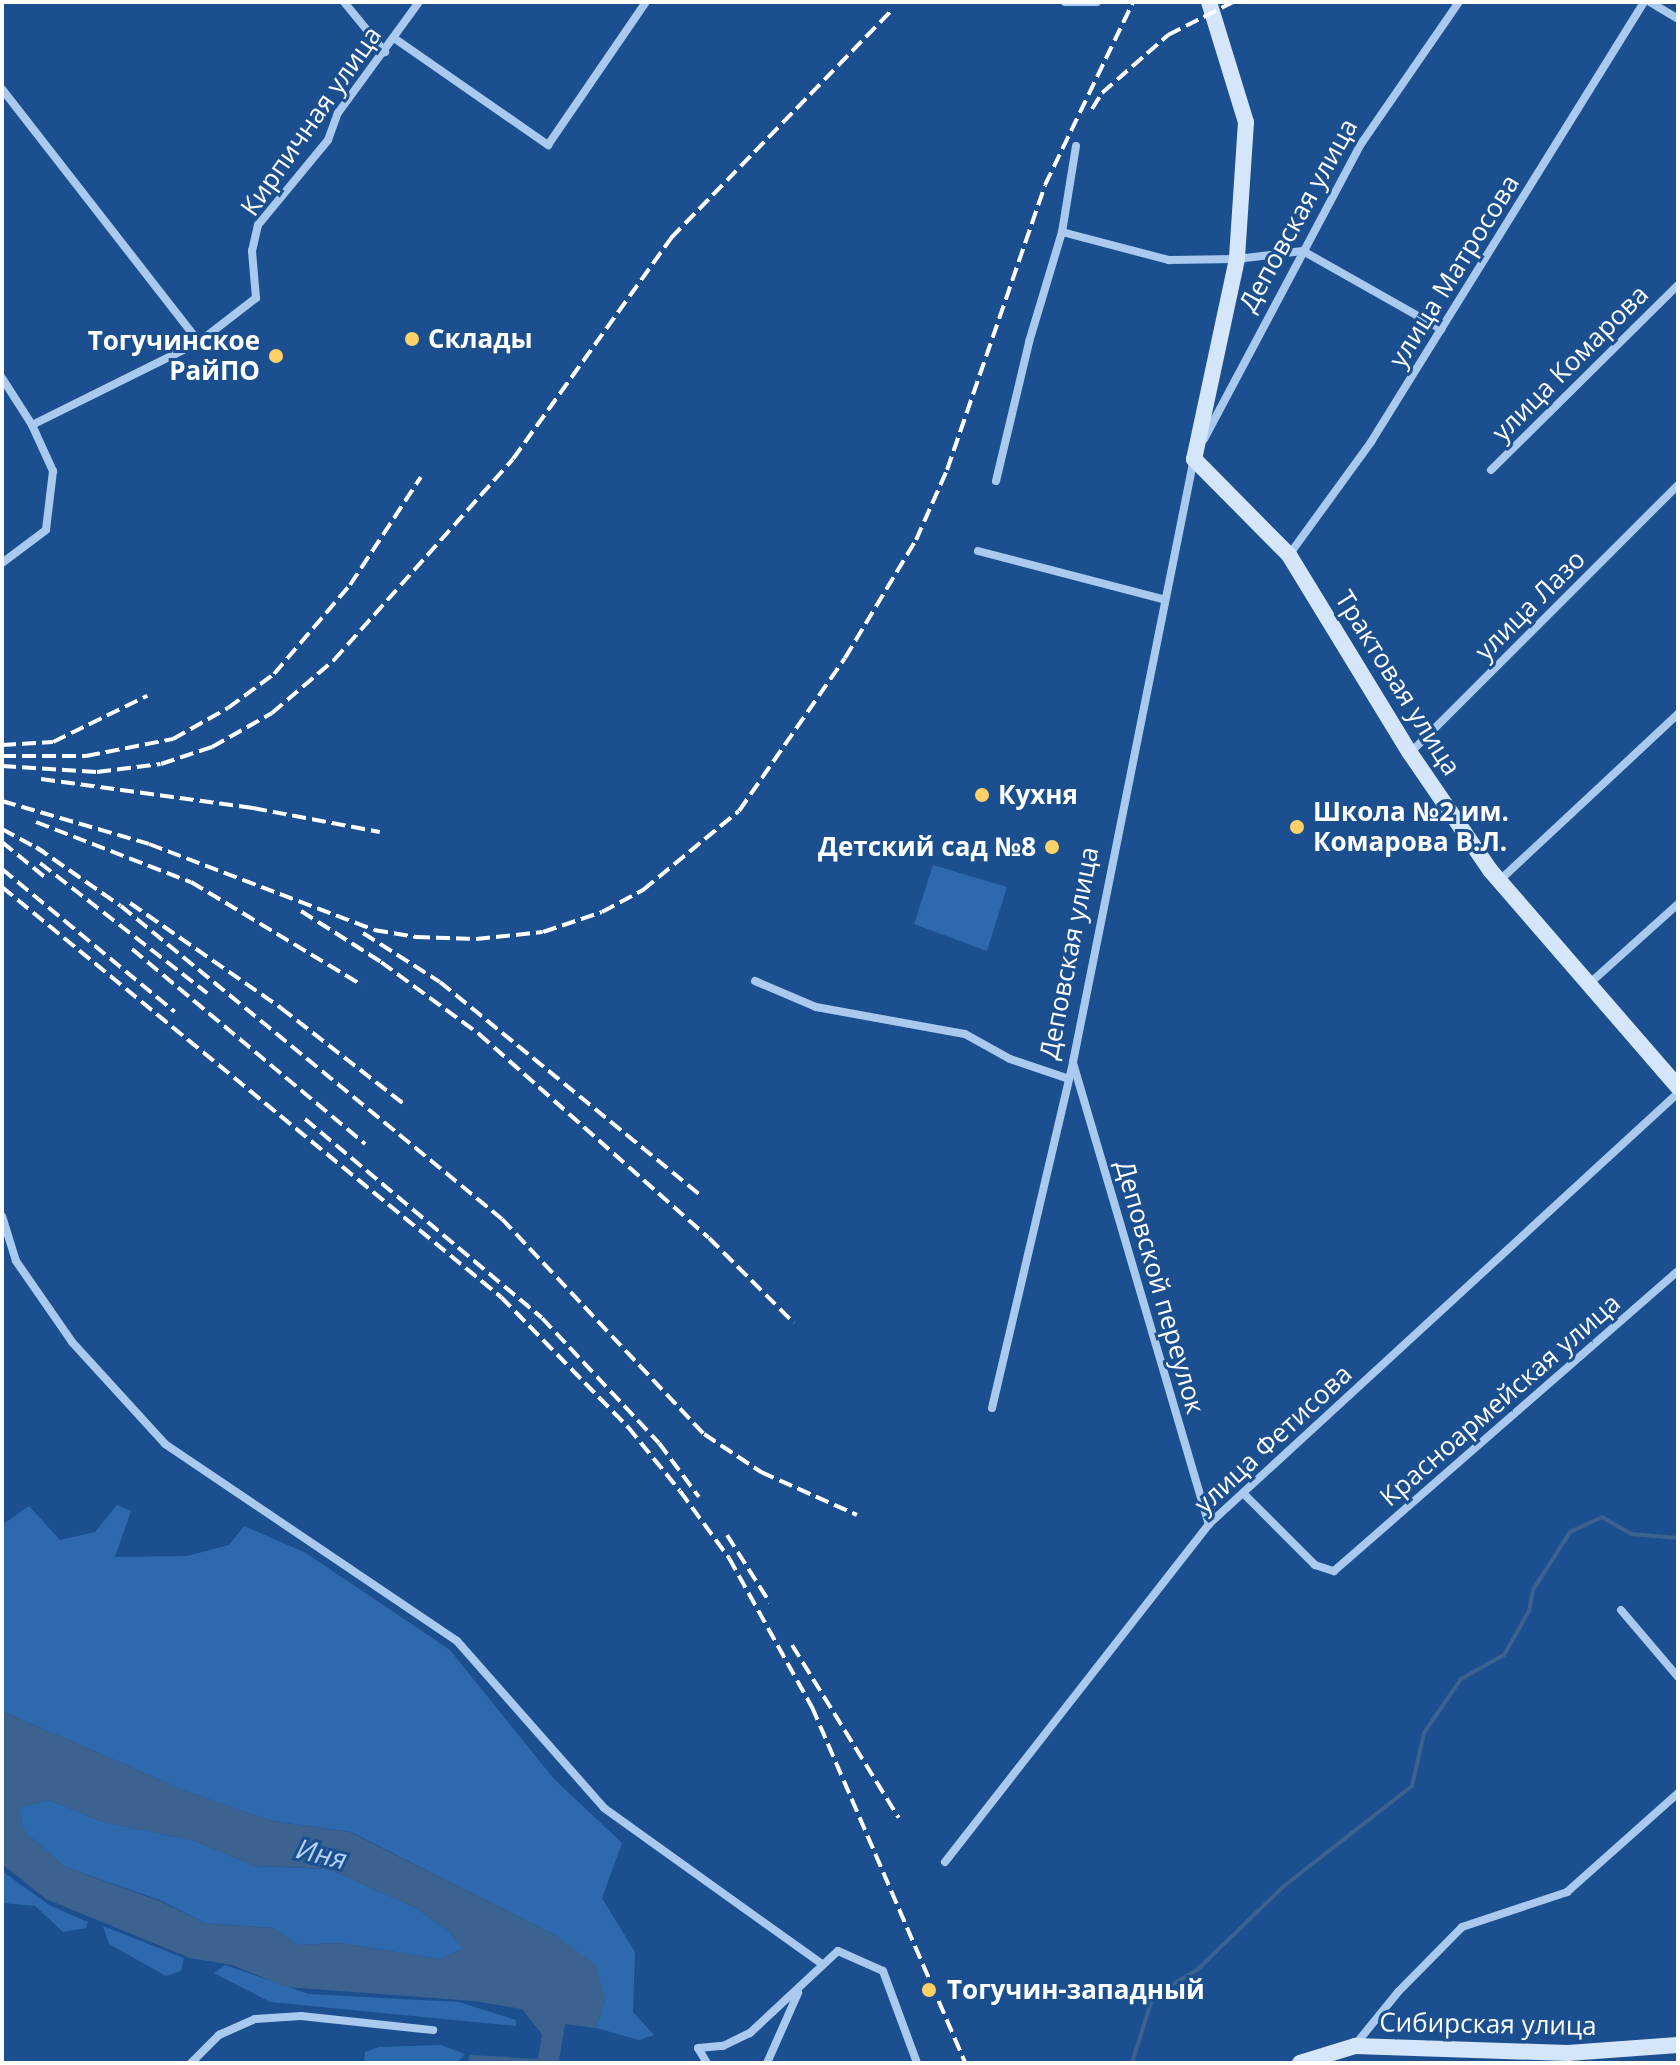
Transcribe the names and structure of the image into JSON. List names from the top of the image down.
{
  "streets": {
    "street": [
      "Кирпичная улица",
      "Деповская улица",
      "улица Матросова",
      "улица Комарова",
      "улица Лазо",
      "Трактовая улица",
      "Деповской переулок",
      "Красноармейская улица",
      "улица Фетисова",
      "Сибирская улица"
    ]
  },
  "crossings": [
    ["Деповская улица", "Трактовая улица"],
    ["Деповская улица", "Деповской переулок"],
    ["улица Матросова", "Трактовая улица"],
    ["улица Лазо", "Трактовая улица"],
    ["Трактовая улица", "улица Фетисова"],
    ["Деповской переулок", "улица Фетисова"],
    ["Красноармейская улица", "улица Фетисова"]
  ],
  "water": ["Иня"],
  "places": [
    "Склады",
    "Тогучинское РайПО",
    "Кухня",
    "Школа №2 им. Комарова В.Л.",
    "Детский сад №8",
    "Тогучин-западный"
  ]
}
